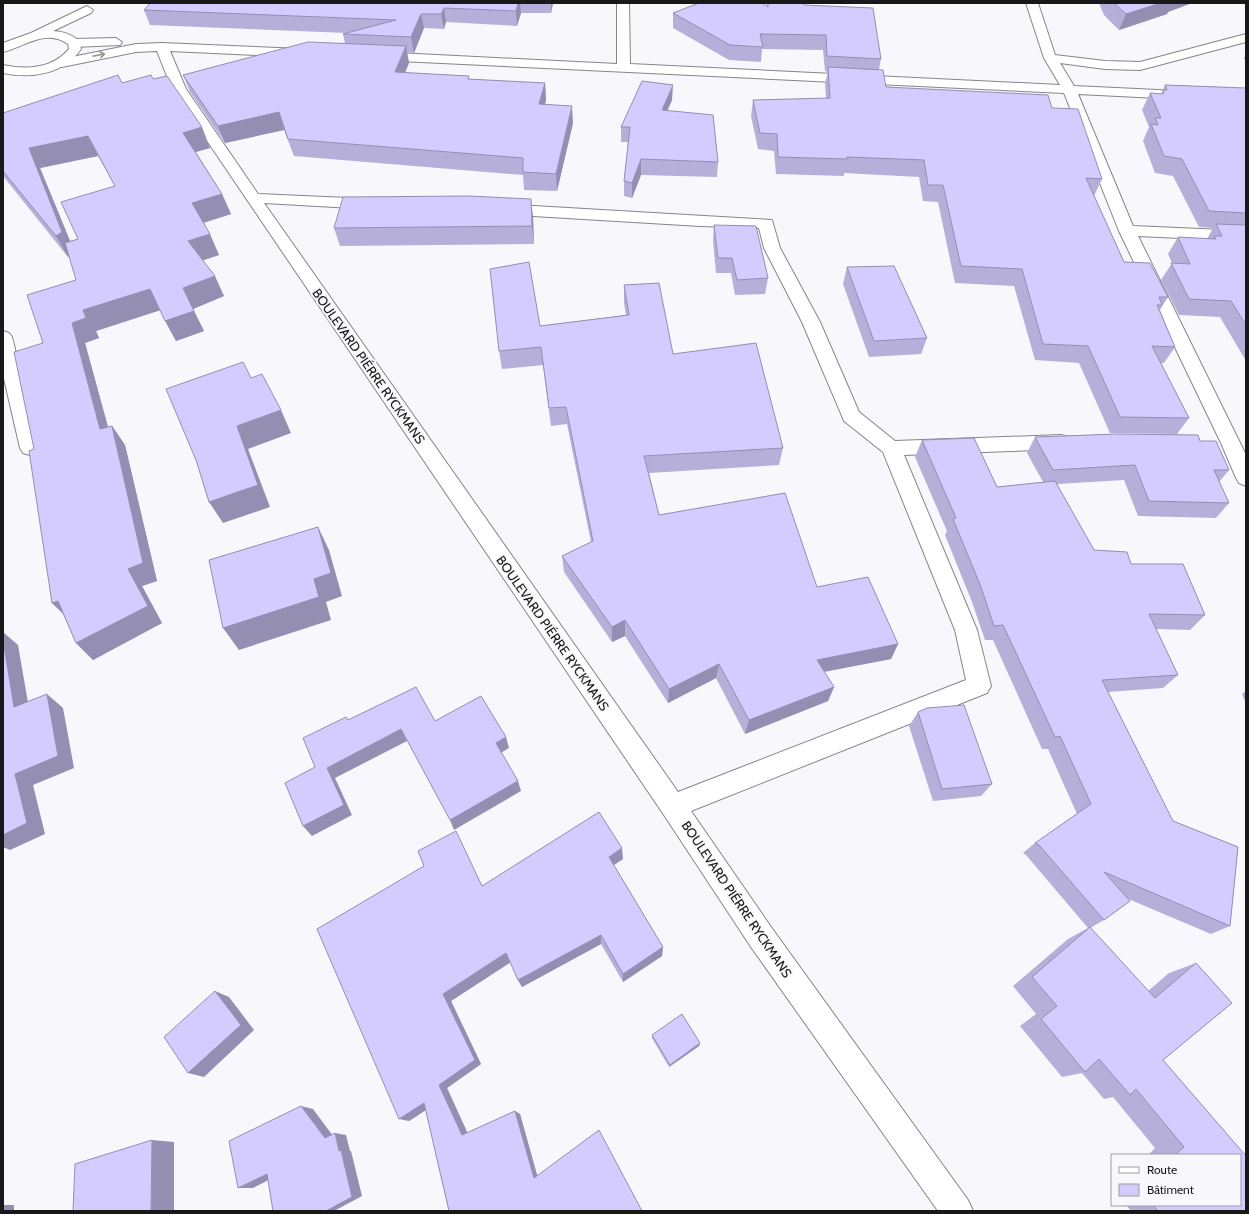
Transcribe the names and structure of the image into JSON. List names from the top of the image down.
{
  "streets": {
    "street": ["BOULEVARD PIÉRRE RYCKMANS"]
  },
  "legend": ["Route", "Bâtiment"]
}
